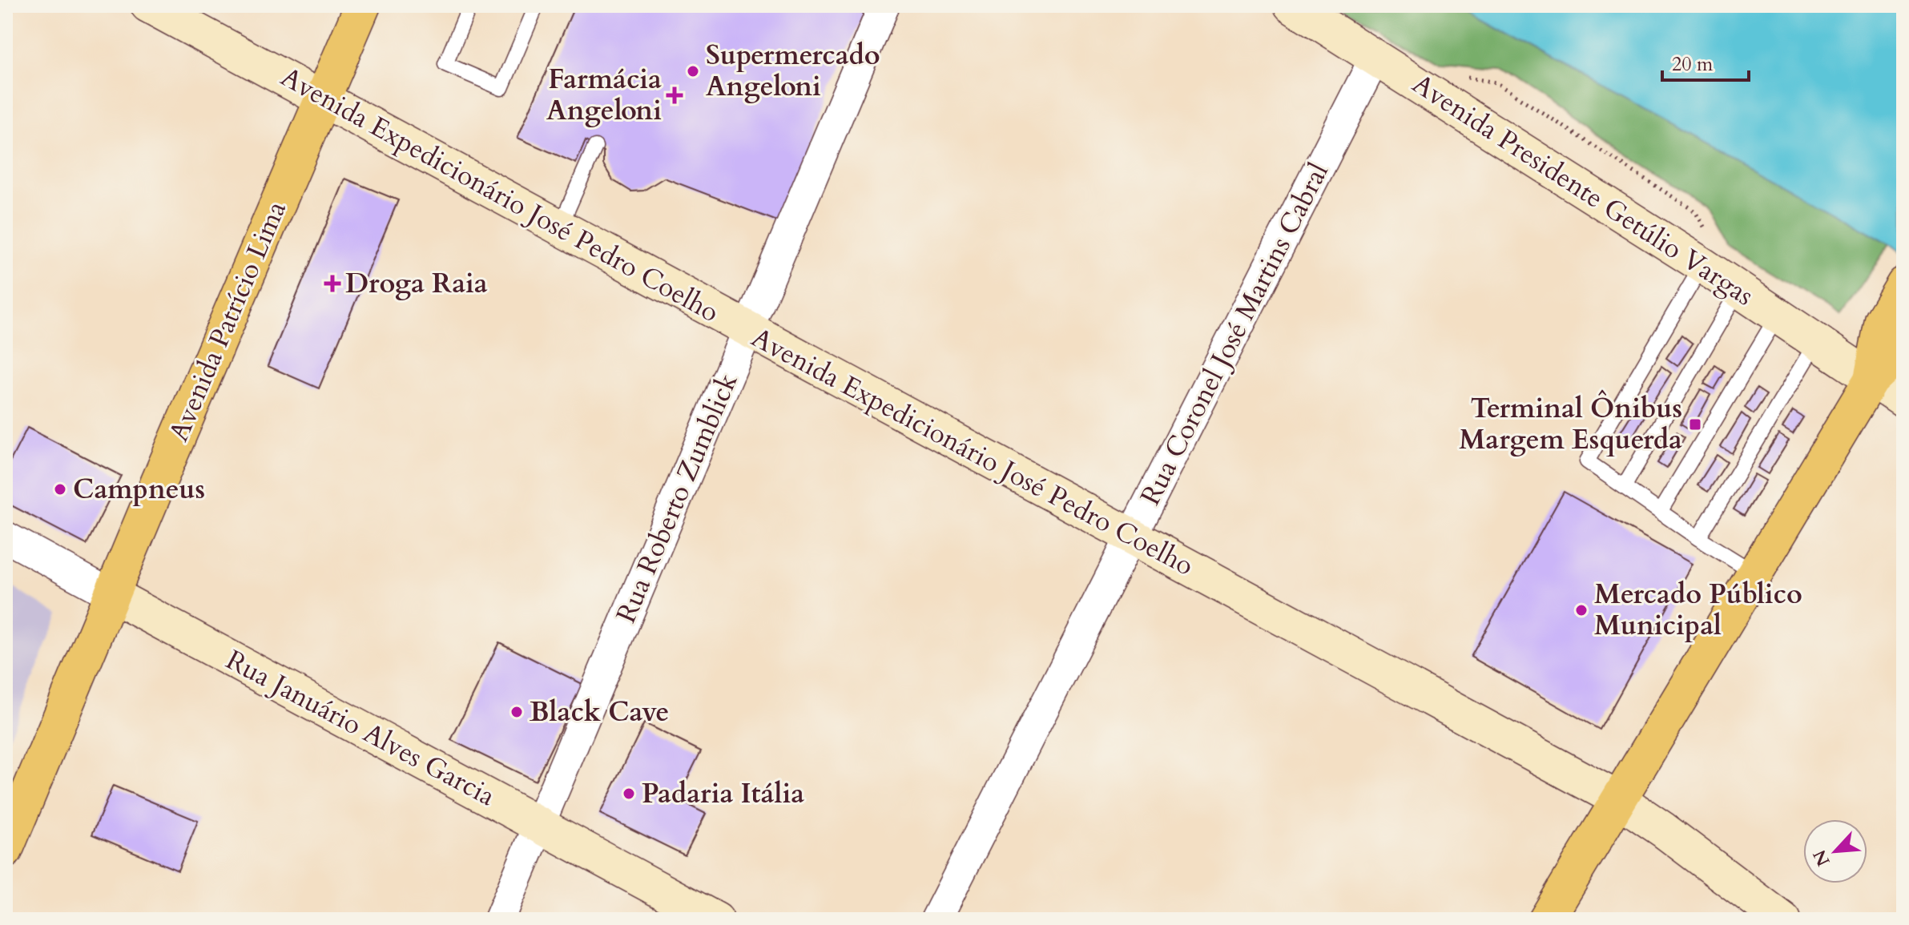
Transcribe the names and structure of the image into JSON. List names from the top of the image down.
{
  "streets": {
    "main road": ["Avenida Patrício Lima"],
    "street": [
      "Avenida Presidente Getúlio Vargas",
      "Avenida Expedicionário José Pedro Coelho",
      "Rua Coronel José Martins Cabral",
      "Rua Roberto Zumblick",
      "Rua Januário Alves Garcia"
    ]
  },
  "crossings": [
    ["Avenida Presidente Getúlio Vargas", "Rua Coronel José Martins Cabral"],
    ["Avenida Expedicionário José Pedro Coelho", "Avenida Patrício Lima"],
    ["Avenida Expedicionário José Pedro Coelho", "Rua Coronel José Martins Cabral"],
    ["Avenida Expedicionário José Pedro Coelho", "Rua Roberto Zumblick"],
    ["Avenida Patrício Lima", "Rua Januário Alves Garcia"],
    ["Rua Roberto Zumblick", "Rua Januário Alves Garcia"]
  ],
  "places": {
    "other": [
      "Supermercado Angeloni",
      "Campneus",
      "Mercado Público Municipal",
      "Black Cave",
      "Padaria Itália"
    ],
    "health": ["Farmácia Angeloni", "Droga Raia"],
    "transit": ["Terminal Ônibus Margem Esquerda"]
  },
  "scale_bar": "20 m",
  "north": "bottom left"
}
